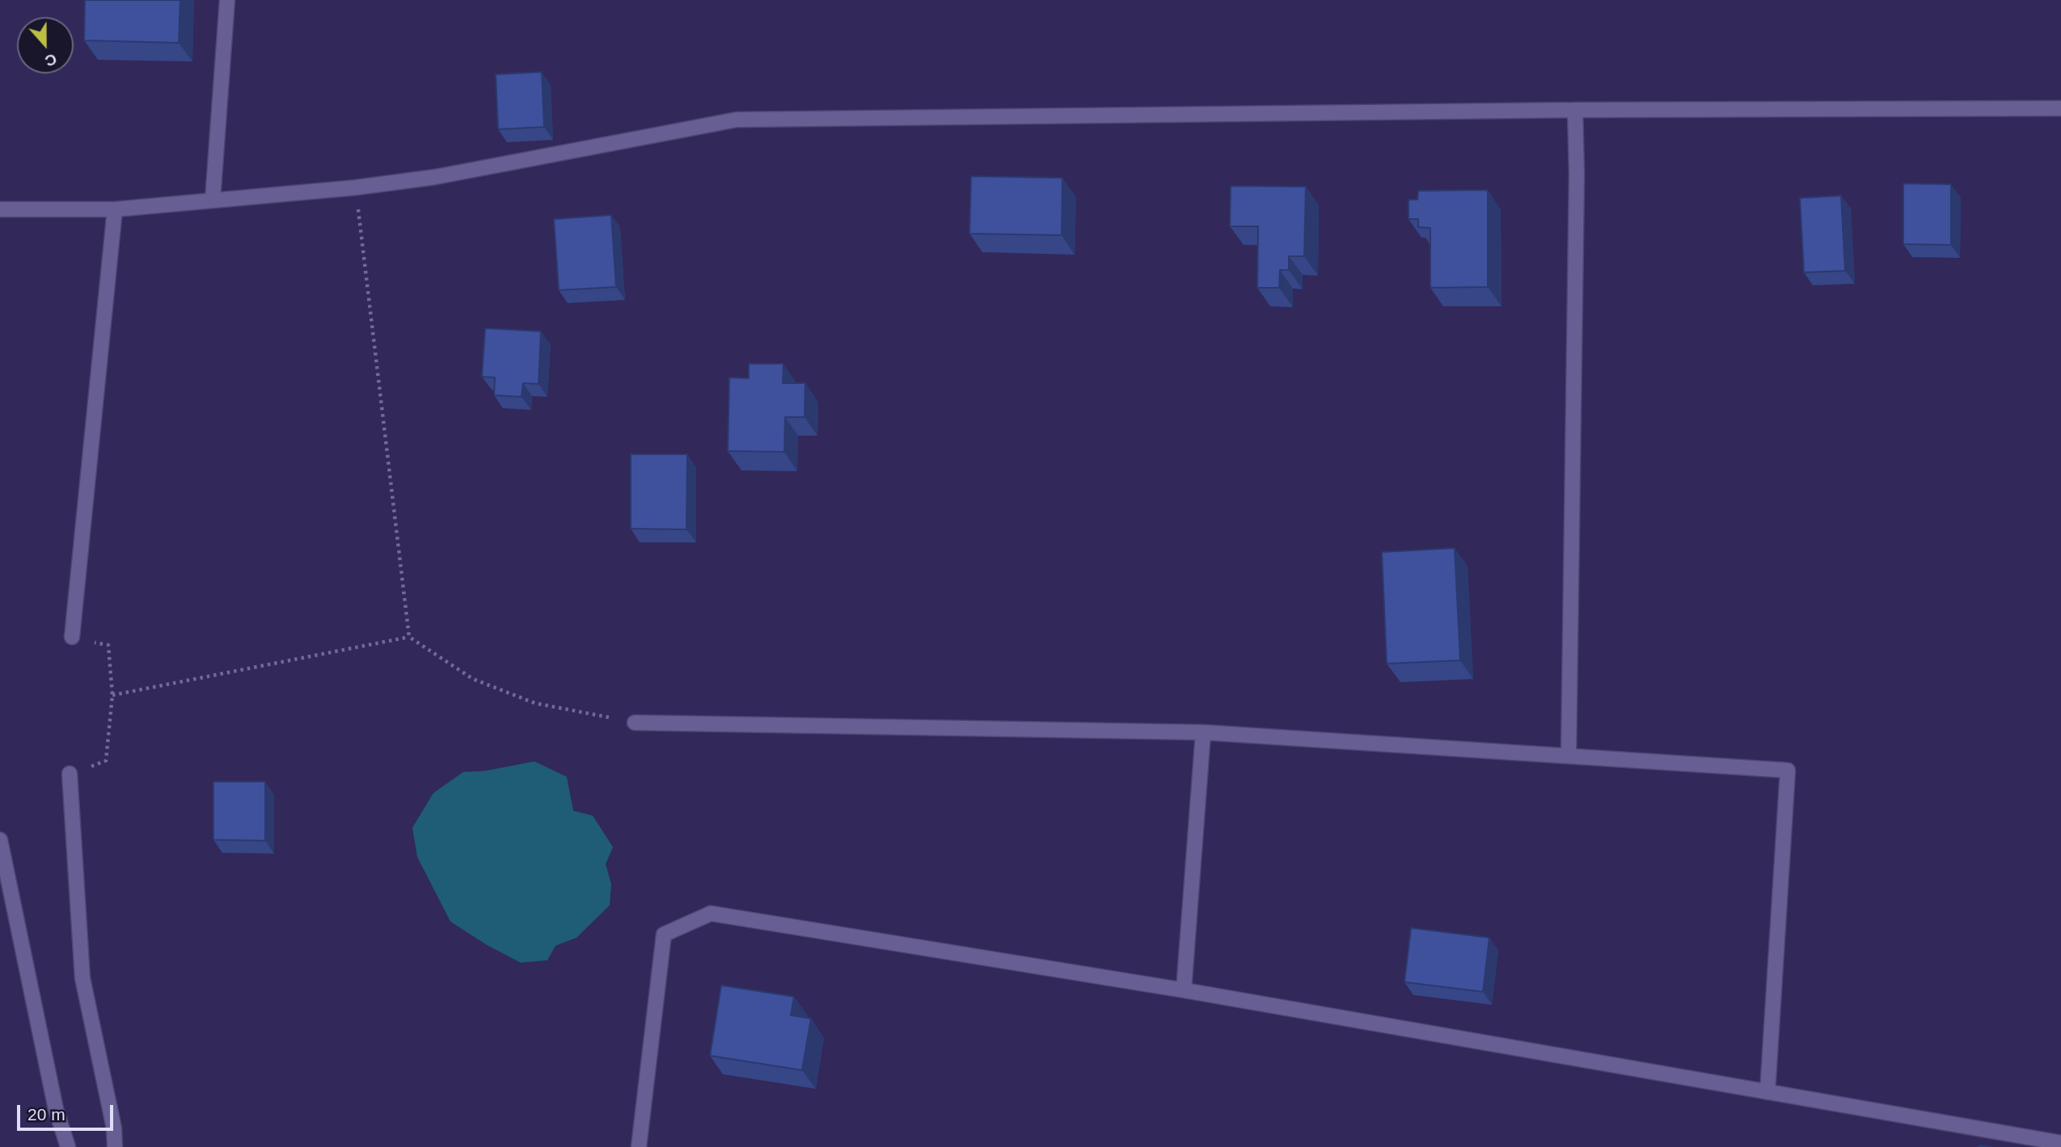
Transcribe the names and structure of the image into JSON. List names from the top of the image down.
{
  "scale_bar": "20 m",
  "north": "bottom"
}
